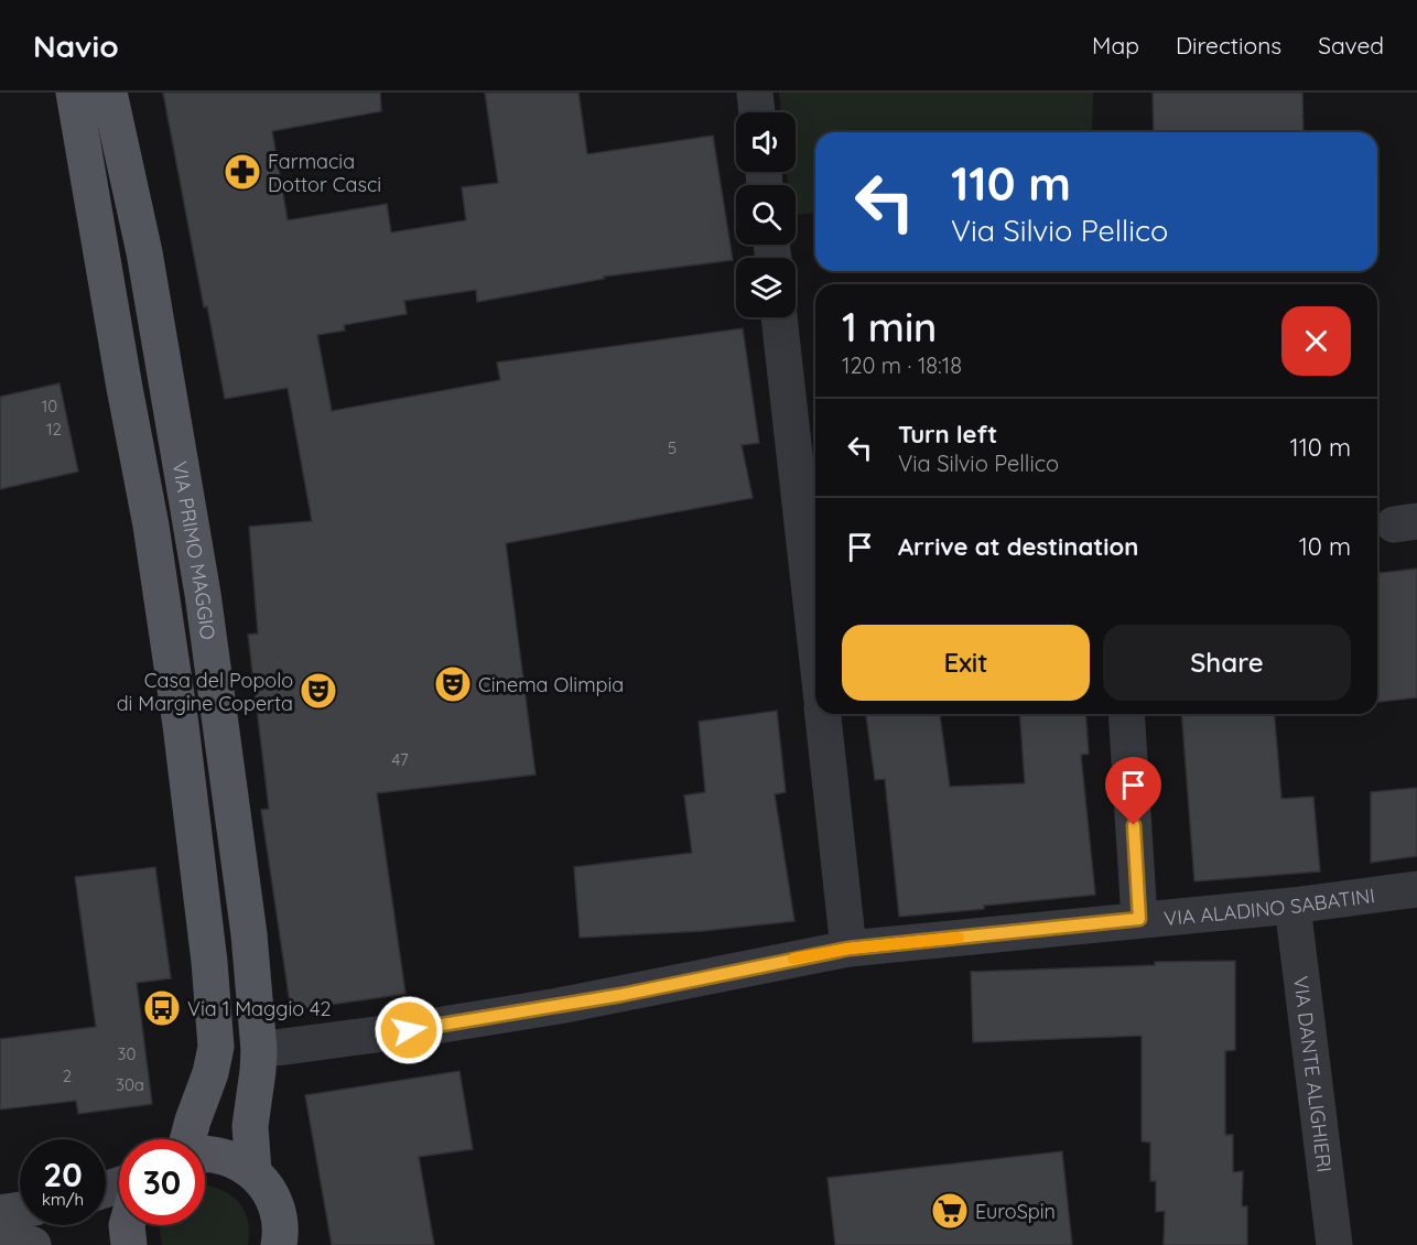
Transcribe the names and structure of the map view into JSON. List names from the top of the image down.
{
  "streets": {
    "main road": ["VIA PRIMO MAGGIO"],
    "street": ["VIA ALADINO SABATINI", "VIA DANTE ALIGHIERI"]
  },
  "crossings": [
    ["VIA PRIMO MAGGIO", "VIA ALADINO SABATINI"],
    ["VIA ALADINO SABATINI", "VIA DANTE ALIGHIERI"]
  ],
  "places": {
    "pharmacy": ["Farmacia Dottor Casci"],
    "theatre": ["Cinema Olimpia", "Casa del Popolo di Margine Coperta"],
    "bus stop": ["Via 1 Maggio 42"],
    "supermarket": ["EuroSpin"]
  },
  "house_numbers": [
    "10",
    "12",
    "5",
    "47",
    "30",
    "2",
    "30a"
  ],
  "page": {
    "header": "Navio",
    "nav": ["Map", "Directions", "Saved"],
    "turn": ["110 m", "Via Silvio Pellico"],
    "heading": ["1 min", "120 m · 18:18"],
    "list": [
      {
        "name": "Turn left",
        "note": "Via Silvio Pellico",
        "value": "110 m"
      },
      {
        "name": "Arrive at destination",
        "value": "10 m"
      }
    ],
    "buttons": ["Exit", "Share"],
    "speed": "20 km/h",
    "limit": "30"
  }
}
